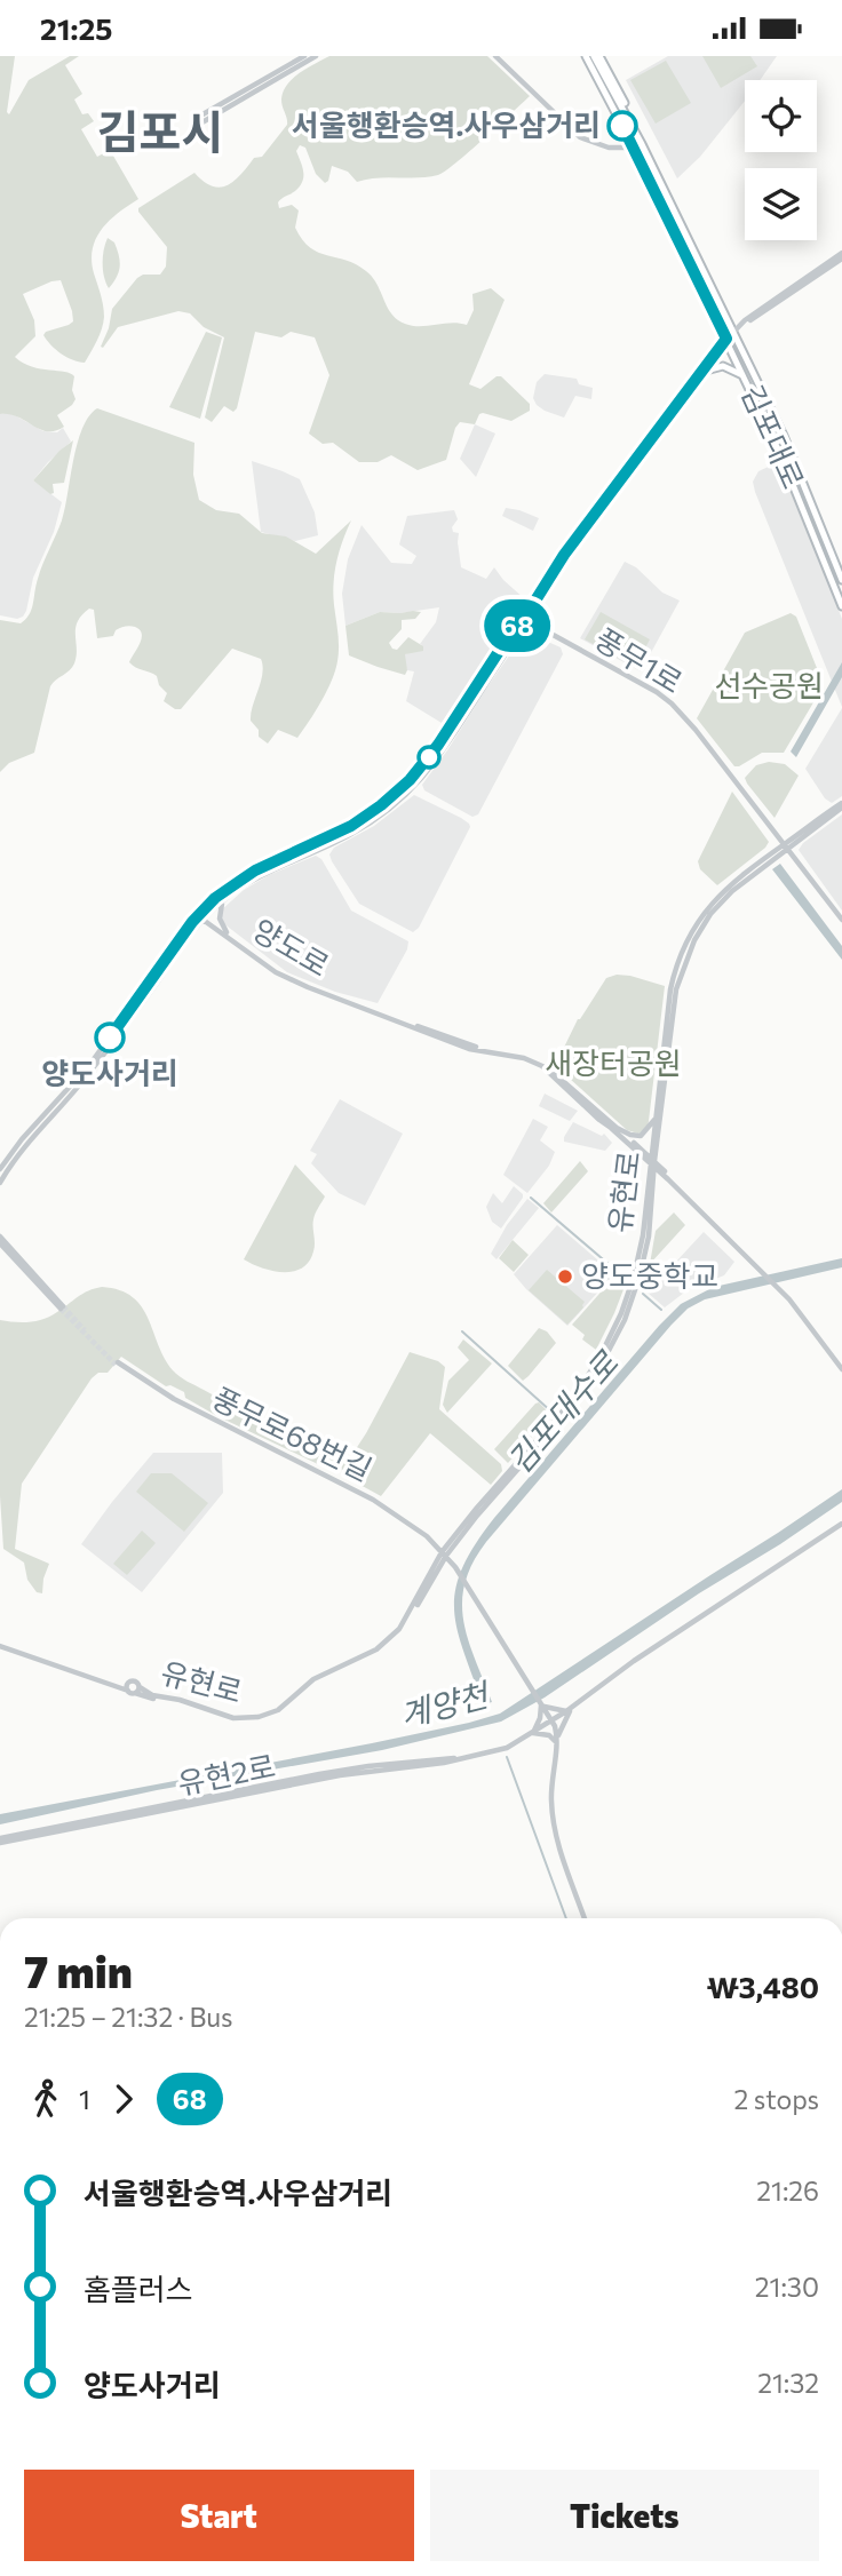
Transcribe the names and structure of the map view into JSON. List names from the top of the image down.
{
  "streets": {
    "main road": ["김포대로"],
    "street": [
      "풍무1로",
      "양도로",
      "유현로",
      "풍무로68번길",
      "유현2로"
    ]
  },
  "crossings": [
    ["풍무1로", "유현로"],
    ["양도로", "유현로"],
    ["유현로", "풍무로68번길"],
    ["풍무로68번길", "유현2로"]
  ],
  "districts": ["김포시"],
  "water": ["김포대수로", "계양천"],
  "parks": ["선수공원", "새장터공원"],
  "places": ["서울행환승역.사우삼거리", "양도사거리", "양도중학교"],
  "lines": ["bus line 68"],
  "page": {
    "status": "21:25",
    "on_map": "68",
    "heading": ["7 min", "21:25 – 21:32 · Bus", "₩3,480"],
    "legs": ["1", "68", "2 stops"],
    "list": [
      {
        "name": "서울행환승역.사우삼거리",
        "value": "21:26"
      },
      {
        "name": "홈플러스",
        "value": "21:30"
      },
      {
        "name": "양도사거리",
        "value": "21:32"
      }
    ],
    "buttons": ["Start", "Tickets"]
  }
}
